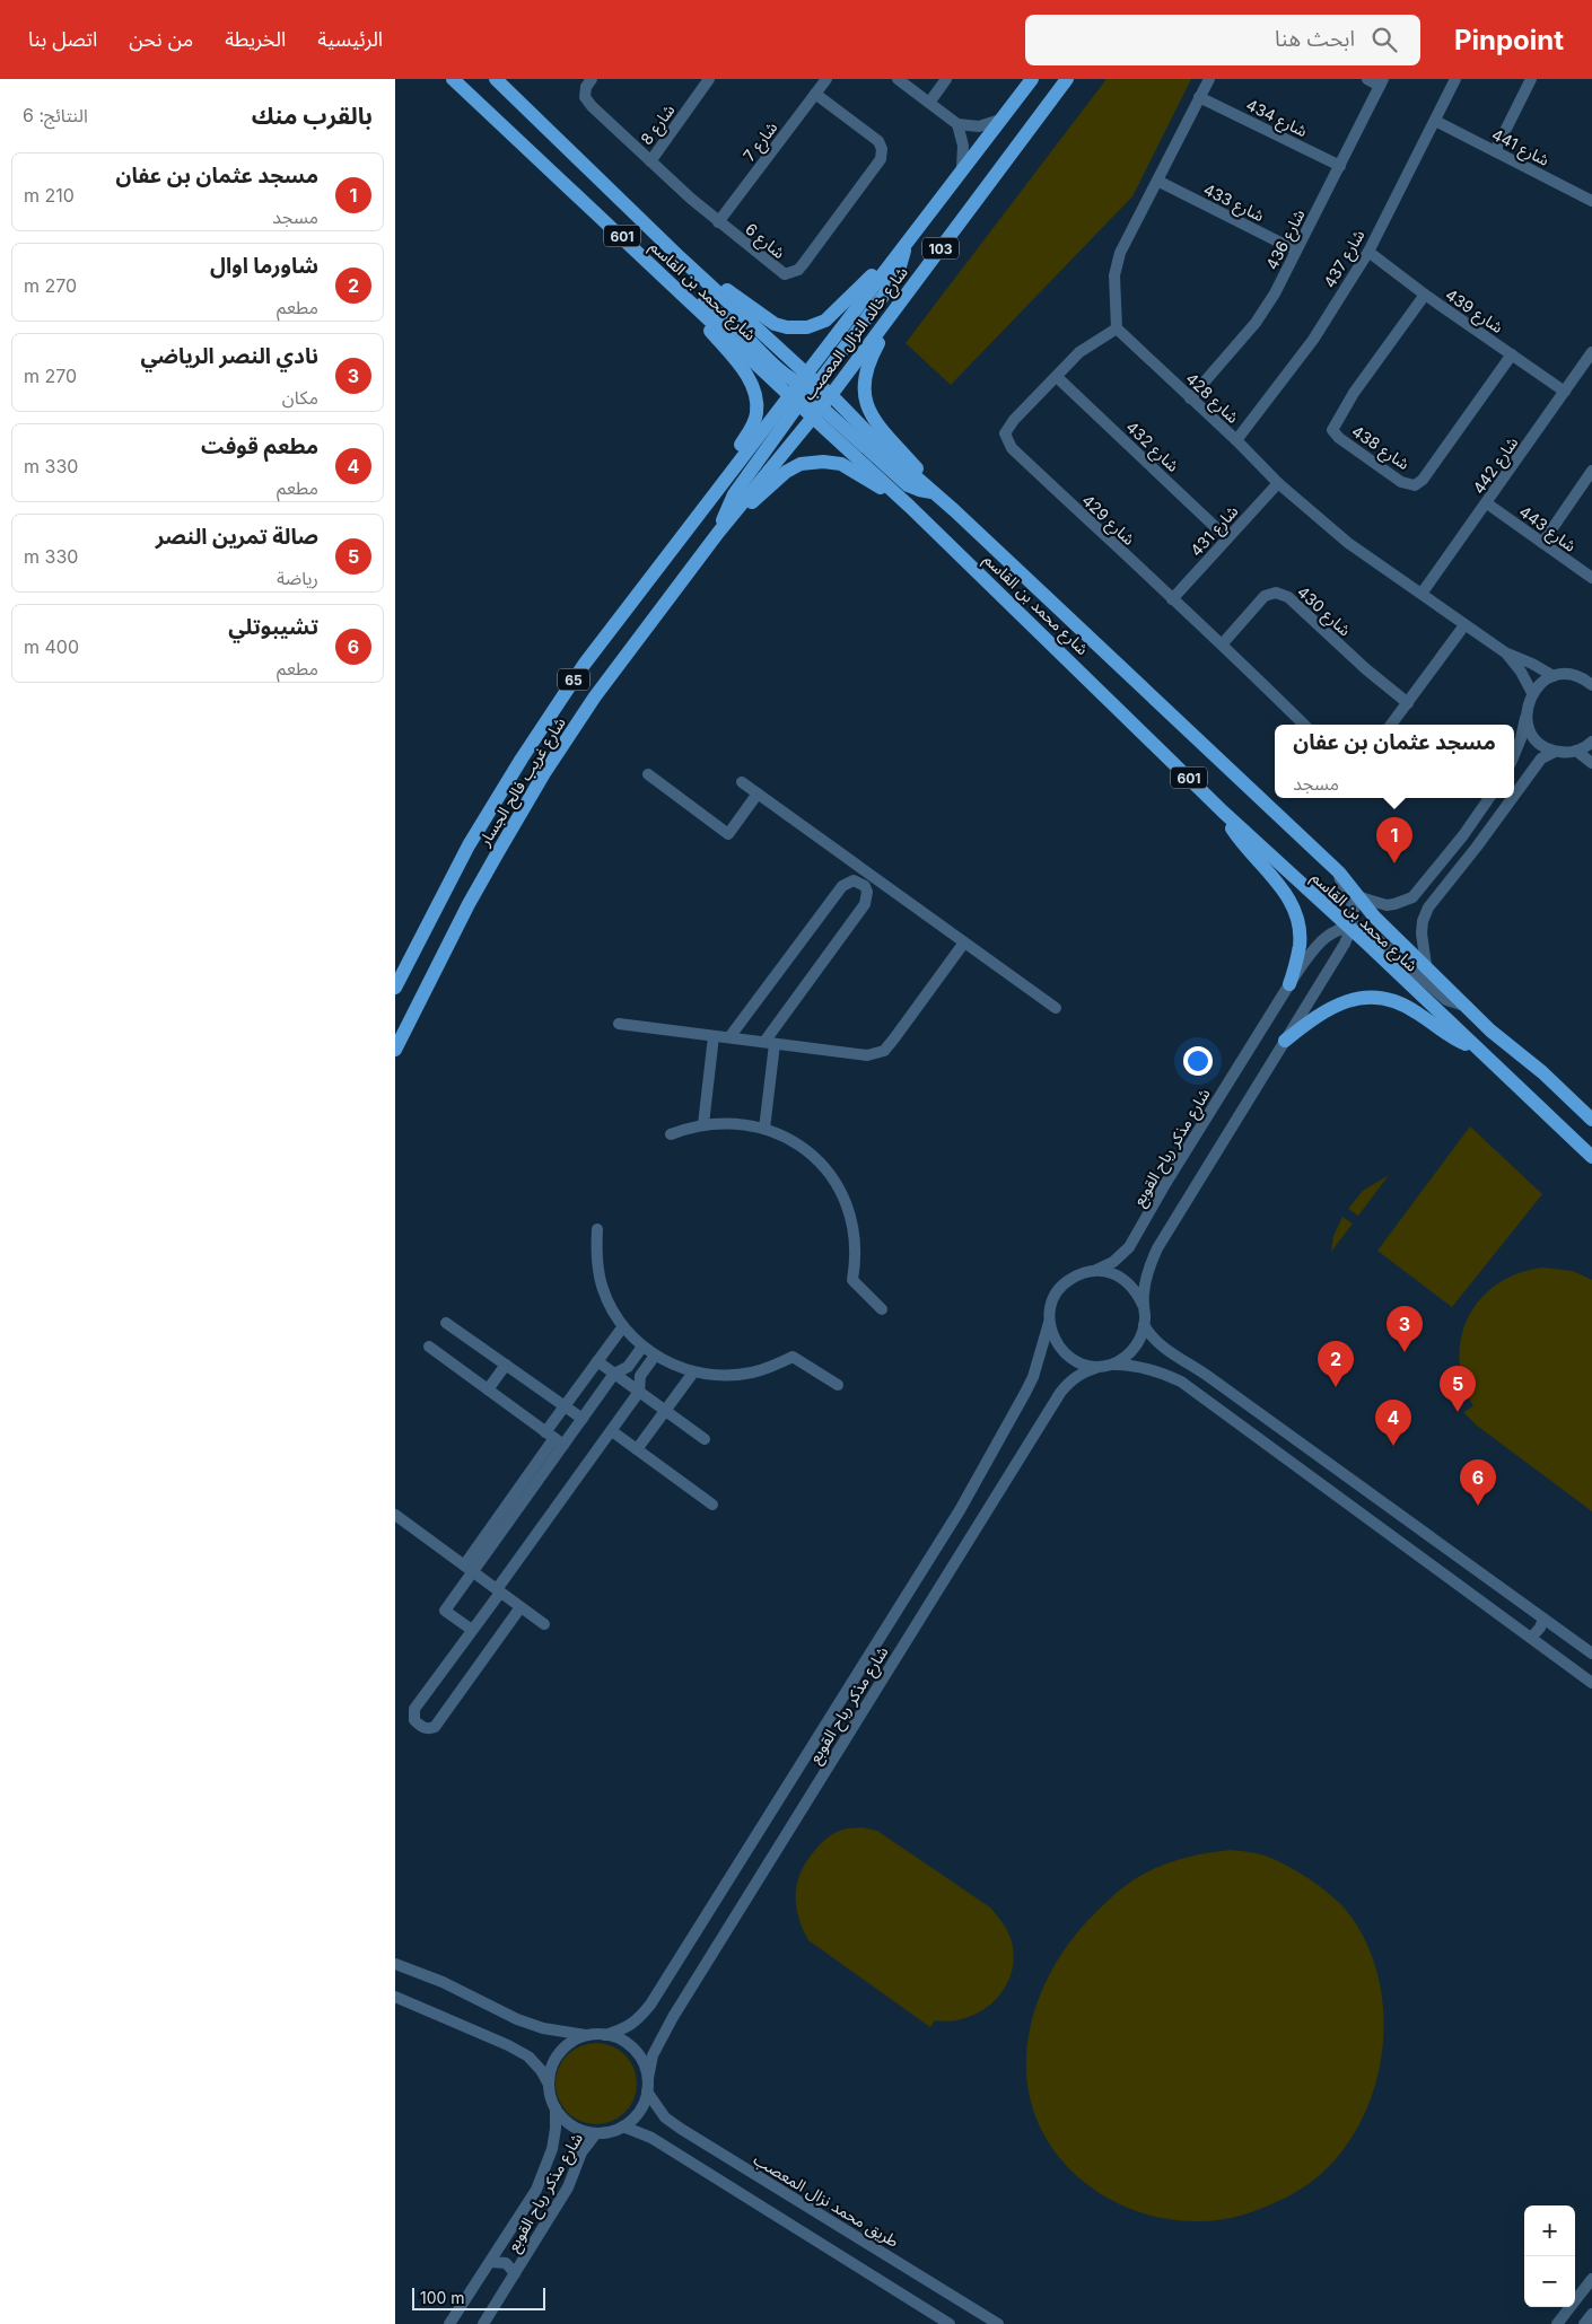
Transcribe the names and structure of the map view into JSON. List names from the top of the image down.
{
  "streets": {
    "main road": [
      "601",
      "103",
      "شارع محمد بن القاسم",
      "شارع خالد النزال المعصب",
      "65",
      "شارع غريب فالح الجسار"
    ],
    "street": [
      "شارع 434",
      "شارع 8",
      "شارع 7",
      "شارع 441",
      "شارع 433",
      "شارع 436",
      "شارع 6",
      "شارع 437",
      "شارع 439",
      "شارع 428",
      "شارع 432",
      "شارع 438",
      "شارع 442",
      "شارع 429",
      "شارع 443",
      "شارع 431",
      "شارع 430",
      "شارع مذكر رباح القوبع",
      "طريق محمد نزال المعصب"
    ]
  },
  "crossings": [
    ["شارع 434", "شارع 436"],
    ["شارع 8", "شارع 6"],
    ["شارع 7", "شارع 6"],
    ["شارع 441", "شارع 437"],
    ["شارع 433", "شارع 436"],
    ["شارع 436", "شارع 428"],
    ["شارع 437", "شارع 439"],
    ["شارع 437", "شارع 428"],
    ["شارع محمد بن القاسم", "شارع خالد النزال المعصب"],
    ["شارع محمد بن القاسم", "شارع غريب فالح الجسار"],
    ["شارع محمد بن القاسم", "شارع مذكر رباح القوبع"],
    ["شارع 439", "شارع 438"],
    ["شارع 439", "شارع 442"],
    ["شارع خالد النزال المعصب", "شارع غريب فالح الجسار"],
    ["شارع 428", "شارع 442"],
    ["شارع 428", "شارع 429"],
    ["شارع 428", "شارع 431"],
    ["شارع 432", "شارع 429"],
    ["شارع 432", "شارع 431"],
    ["شارع 442", "شارع 443"],
    ["شارع 429", "شارع 431"],
    ["شارع 429", "شارع 430"],
    ["شارع مذكر رباح القوبع", "طريق محمد نزال المعصب"]
  ],
  "scale_bar": "100 m",
  "page": {
    "header": "Pinpoint",
    "search": "ابحث هنا",
    "nav": [
      "الرئيسية",
      "الخريطة",
      "من نحن",
      "اتصل بنا"
    ],
    "heading": ["بالقرب منك", "النتائج: 6"],
    "list": [
      {
        "mark": "1",
        "name": "مسجد عثمان بن عفان",
        "note": "مسجد",
        "value": "210 m"
      },
      {
        "mark": "2",
        "name": "شاورما اوال",
        "note": "مطعم",
        "value": "270 m"
      },
      {
        "mark": "3",
        "name": "نادي النصر الرياضي",
        "note": "مكان",
        "value": "270 m"
      },
      {
        "mark": "4",
        "name": "مطعم قوفت",
        "note": "مطعم",
        "value": "330 m"
      },
      {
        "mark": "5",
        "name": "صالة تمرين النصر",
        "note": "رياضة",
        "value": "330 m"
      },
      {
        "mark": "6",
        "name": "تشيبوتلي",
        "note": "مطعم",
        "value": "400 m"
      }
    ],
    "popup": ["مسجد عثمان بن عفان", "مسجد"],
    "pins": [
      "1",
      "3",
      "2",
      "5",
      "4",
      "6"
    ],
    "map_buttons": ["+", "−"],
    "scale": "100 m"
  }
}
